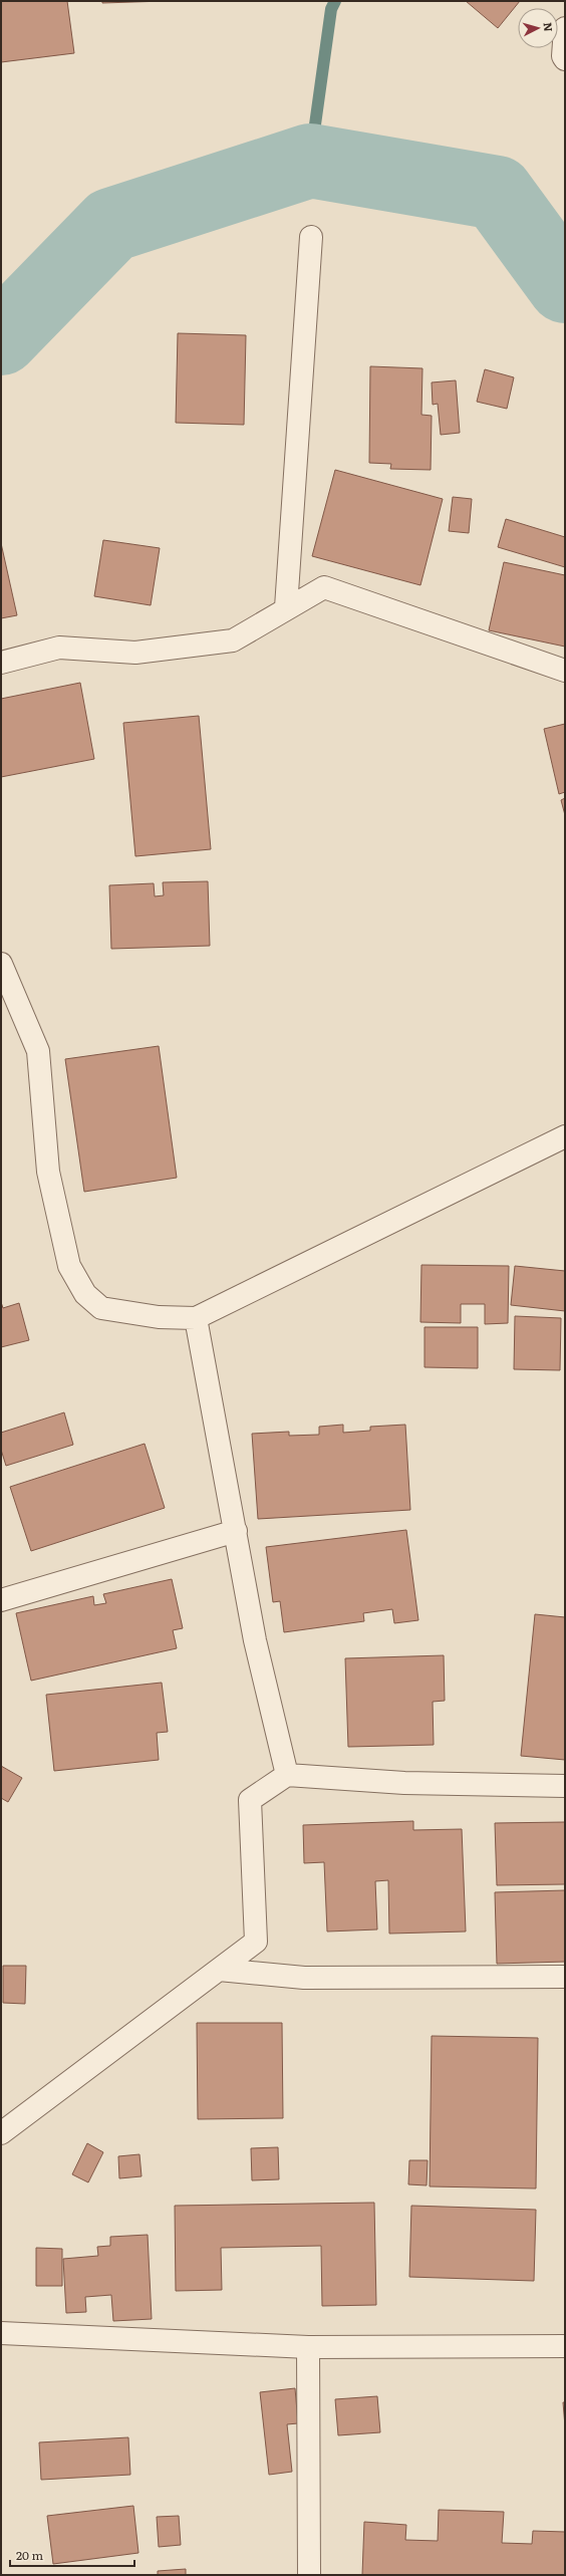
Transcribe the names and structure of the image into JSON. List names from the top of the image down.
{
  "scale_bar": "20 m",
  "north": "right"
}
